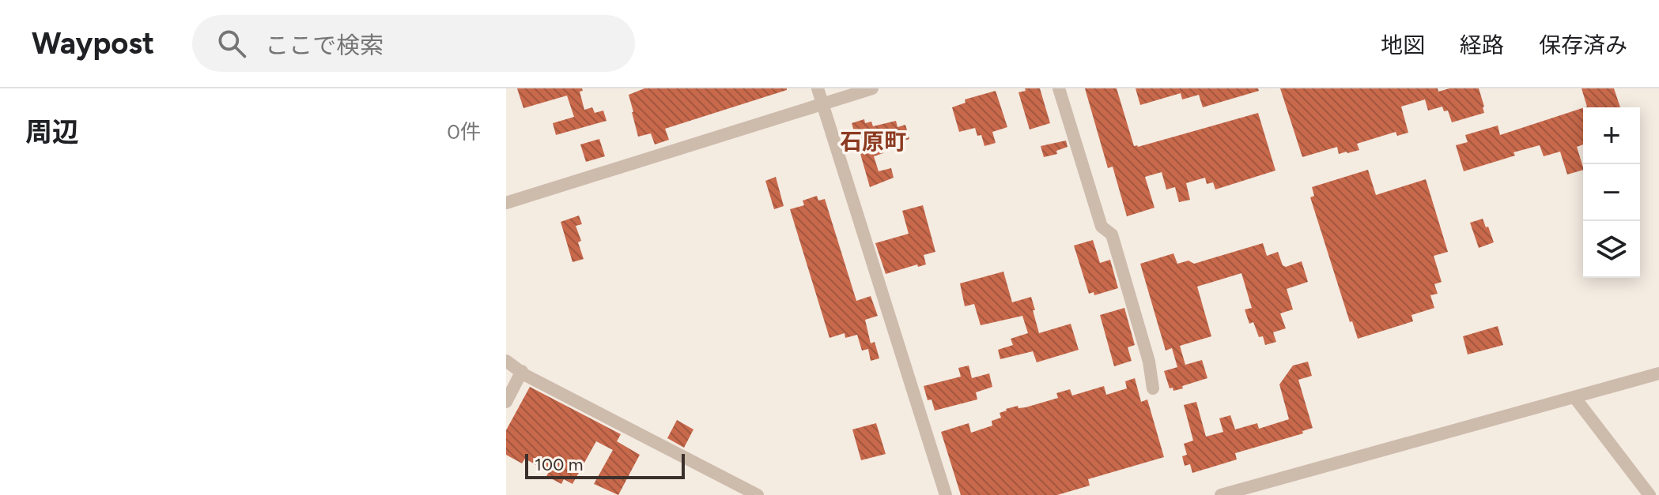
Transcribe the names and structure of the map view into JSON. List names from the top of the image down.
{
  "districts": ["石原町"],
  "scale_bar": "100 m",
  "page": {
    "header": "Waypost",
    "search": "ここで検索",
    "nav": ["地図", "経路", "保存済み"],
    "heading": ["周辺", "0件"],
    "map_buttons": ["+", "−"],
    "scale": "100 m"
  }
}
